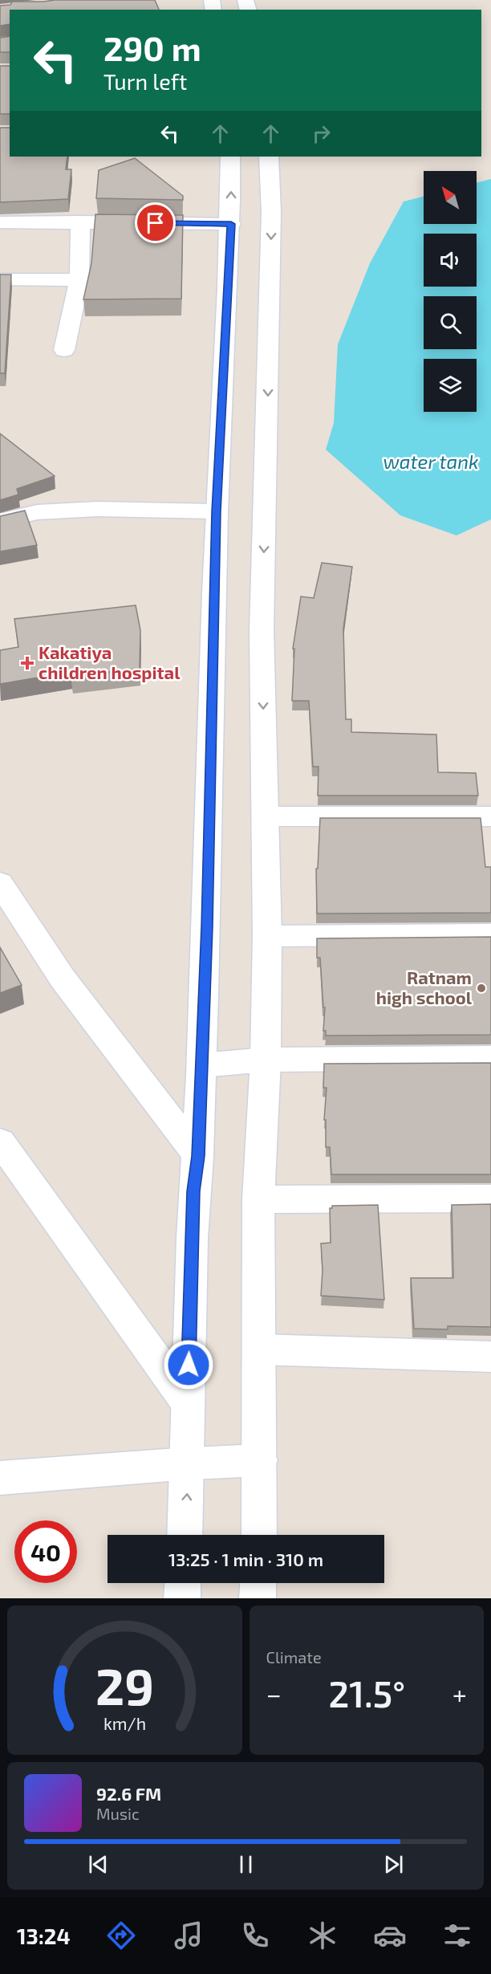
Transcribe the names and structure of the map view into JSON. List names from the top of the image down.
{
  "water": ["water tank"],
  "places": {
    "health": ["Kakatiya children hospital"],
    "other": ["Ratnam high school"]
  },
  "north": "top left",
  "page": {
    "turn": ["290 m", "Turn left"],
    "limit": "40",
    "trip": "13:25 · 1 min · 310 m",
    "tile": "Climate",
    "heat": ["−", "21.5°", "+"],
    "song": ["92.6 FM", "Music"],
    "tabs": "13:24",
    "gauge": ["29", "km/h"]
  }
}
